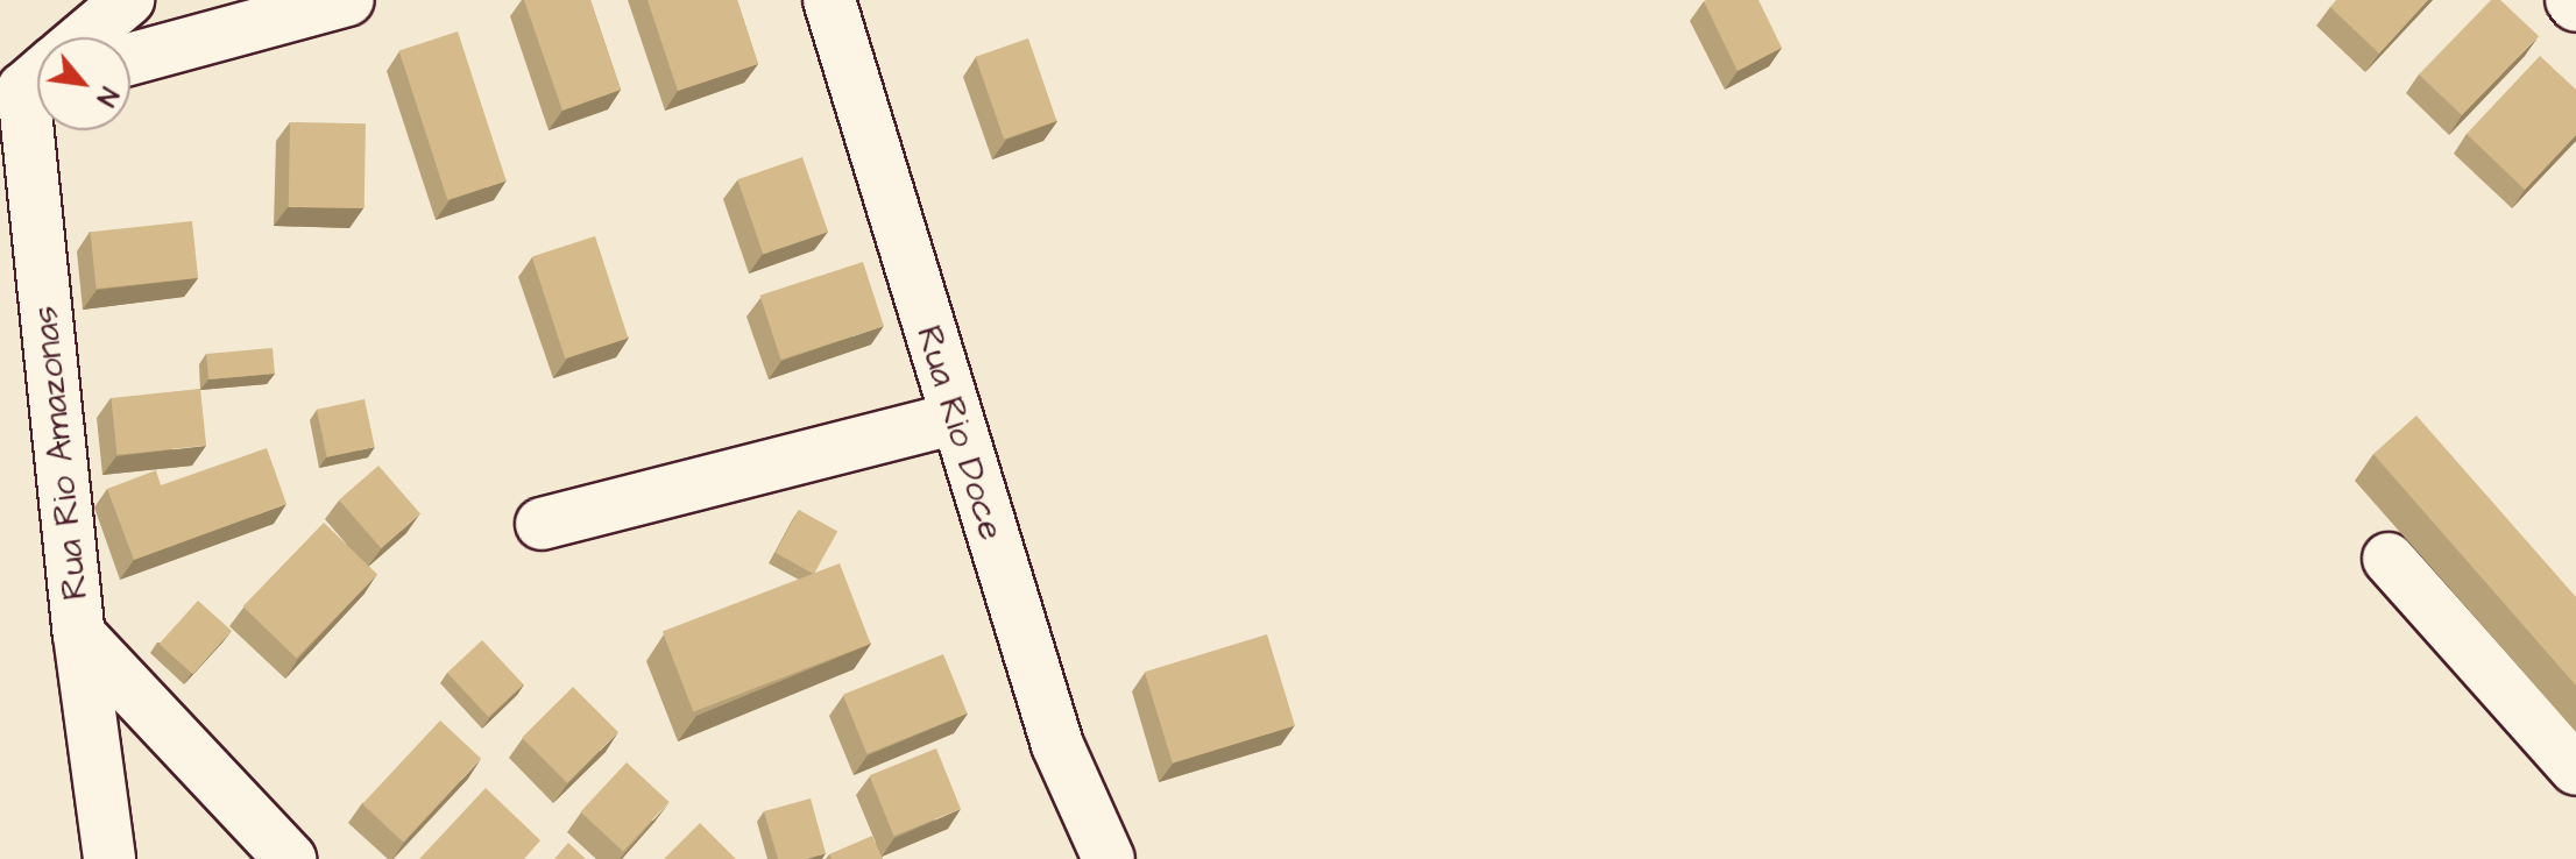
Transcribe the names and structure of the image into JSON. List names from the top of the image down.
{
  "streets": {
    "street": ["Rua Rio Doce", "Rua Rio Amazonas"]
  },
  "north": "bottom right"
}
